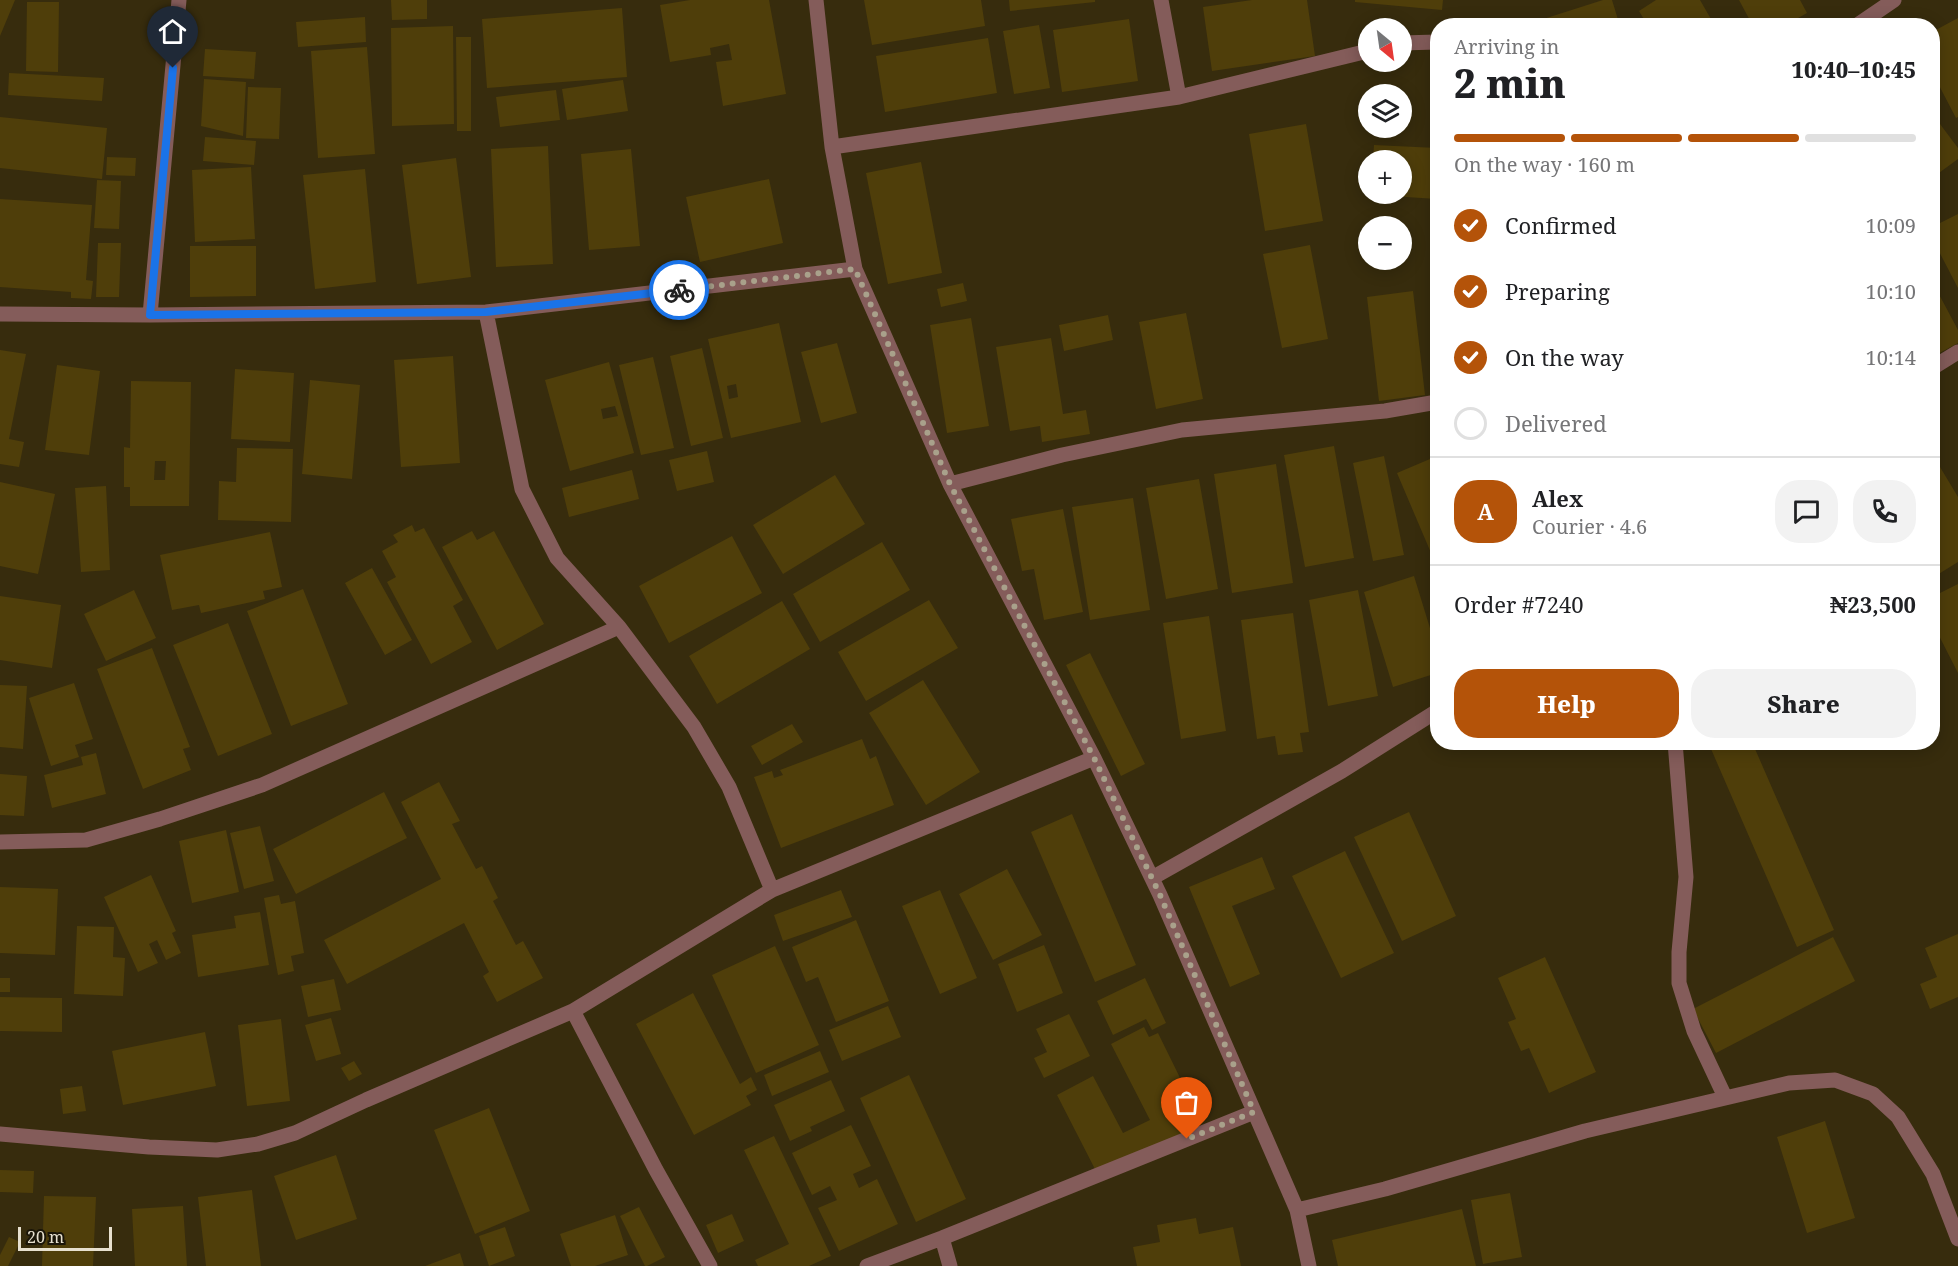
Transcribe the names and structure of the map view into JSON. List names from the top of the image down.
{
  "scale_bar": "20 m",
  "north": "bottom right",
  "page": {
    "map_buttons": ["+", "−"],
    "heading": ["2 min", "Arriving in", "10:40–10:45"],
    "panel": [
      "Alex",
      "Courier · 4.6",
      "Order #7240",
      "₦23,500"
    ],
    "bar": "On the way · 160 m",
    "list": [
      ["Confirmed", "10:09"],
      ["Preparing", "10:10"],
      ["On the way", "10:14"],
      "Delivered"
    ],
    "round": "A",
    "buttons": ["Help", "Share"],
    "scale": "20 m"
  }
}
